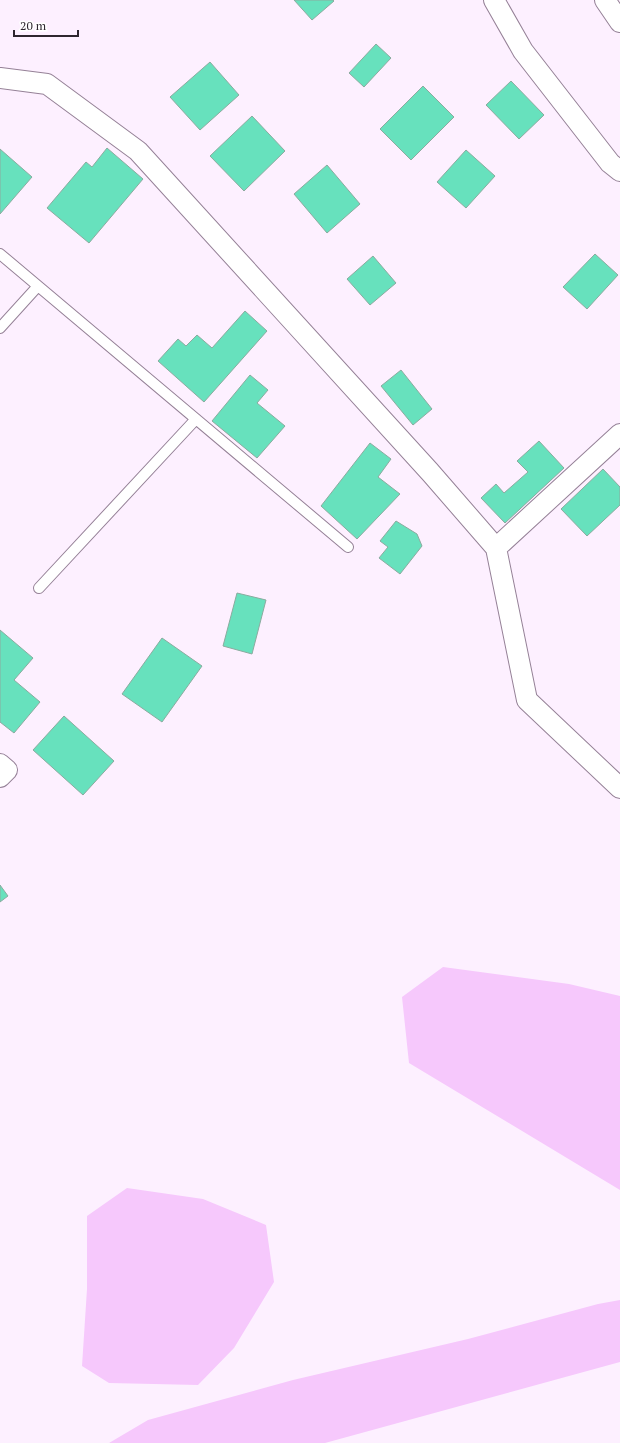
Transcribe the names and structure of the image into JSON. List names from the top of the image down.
{
  "scale_bar": "20 m"
}
